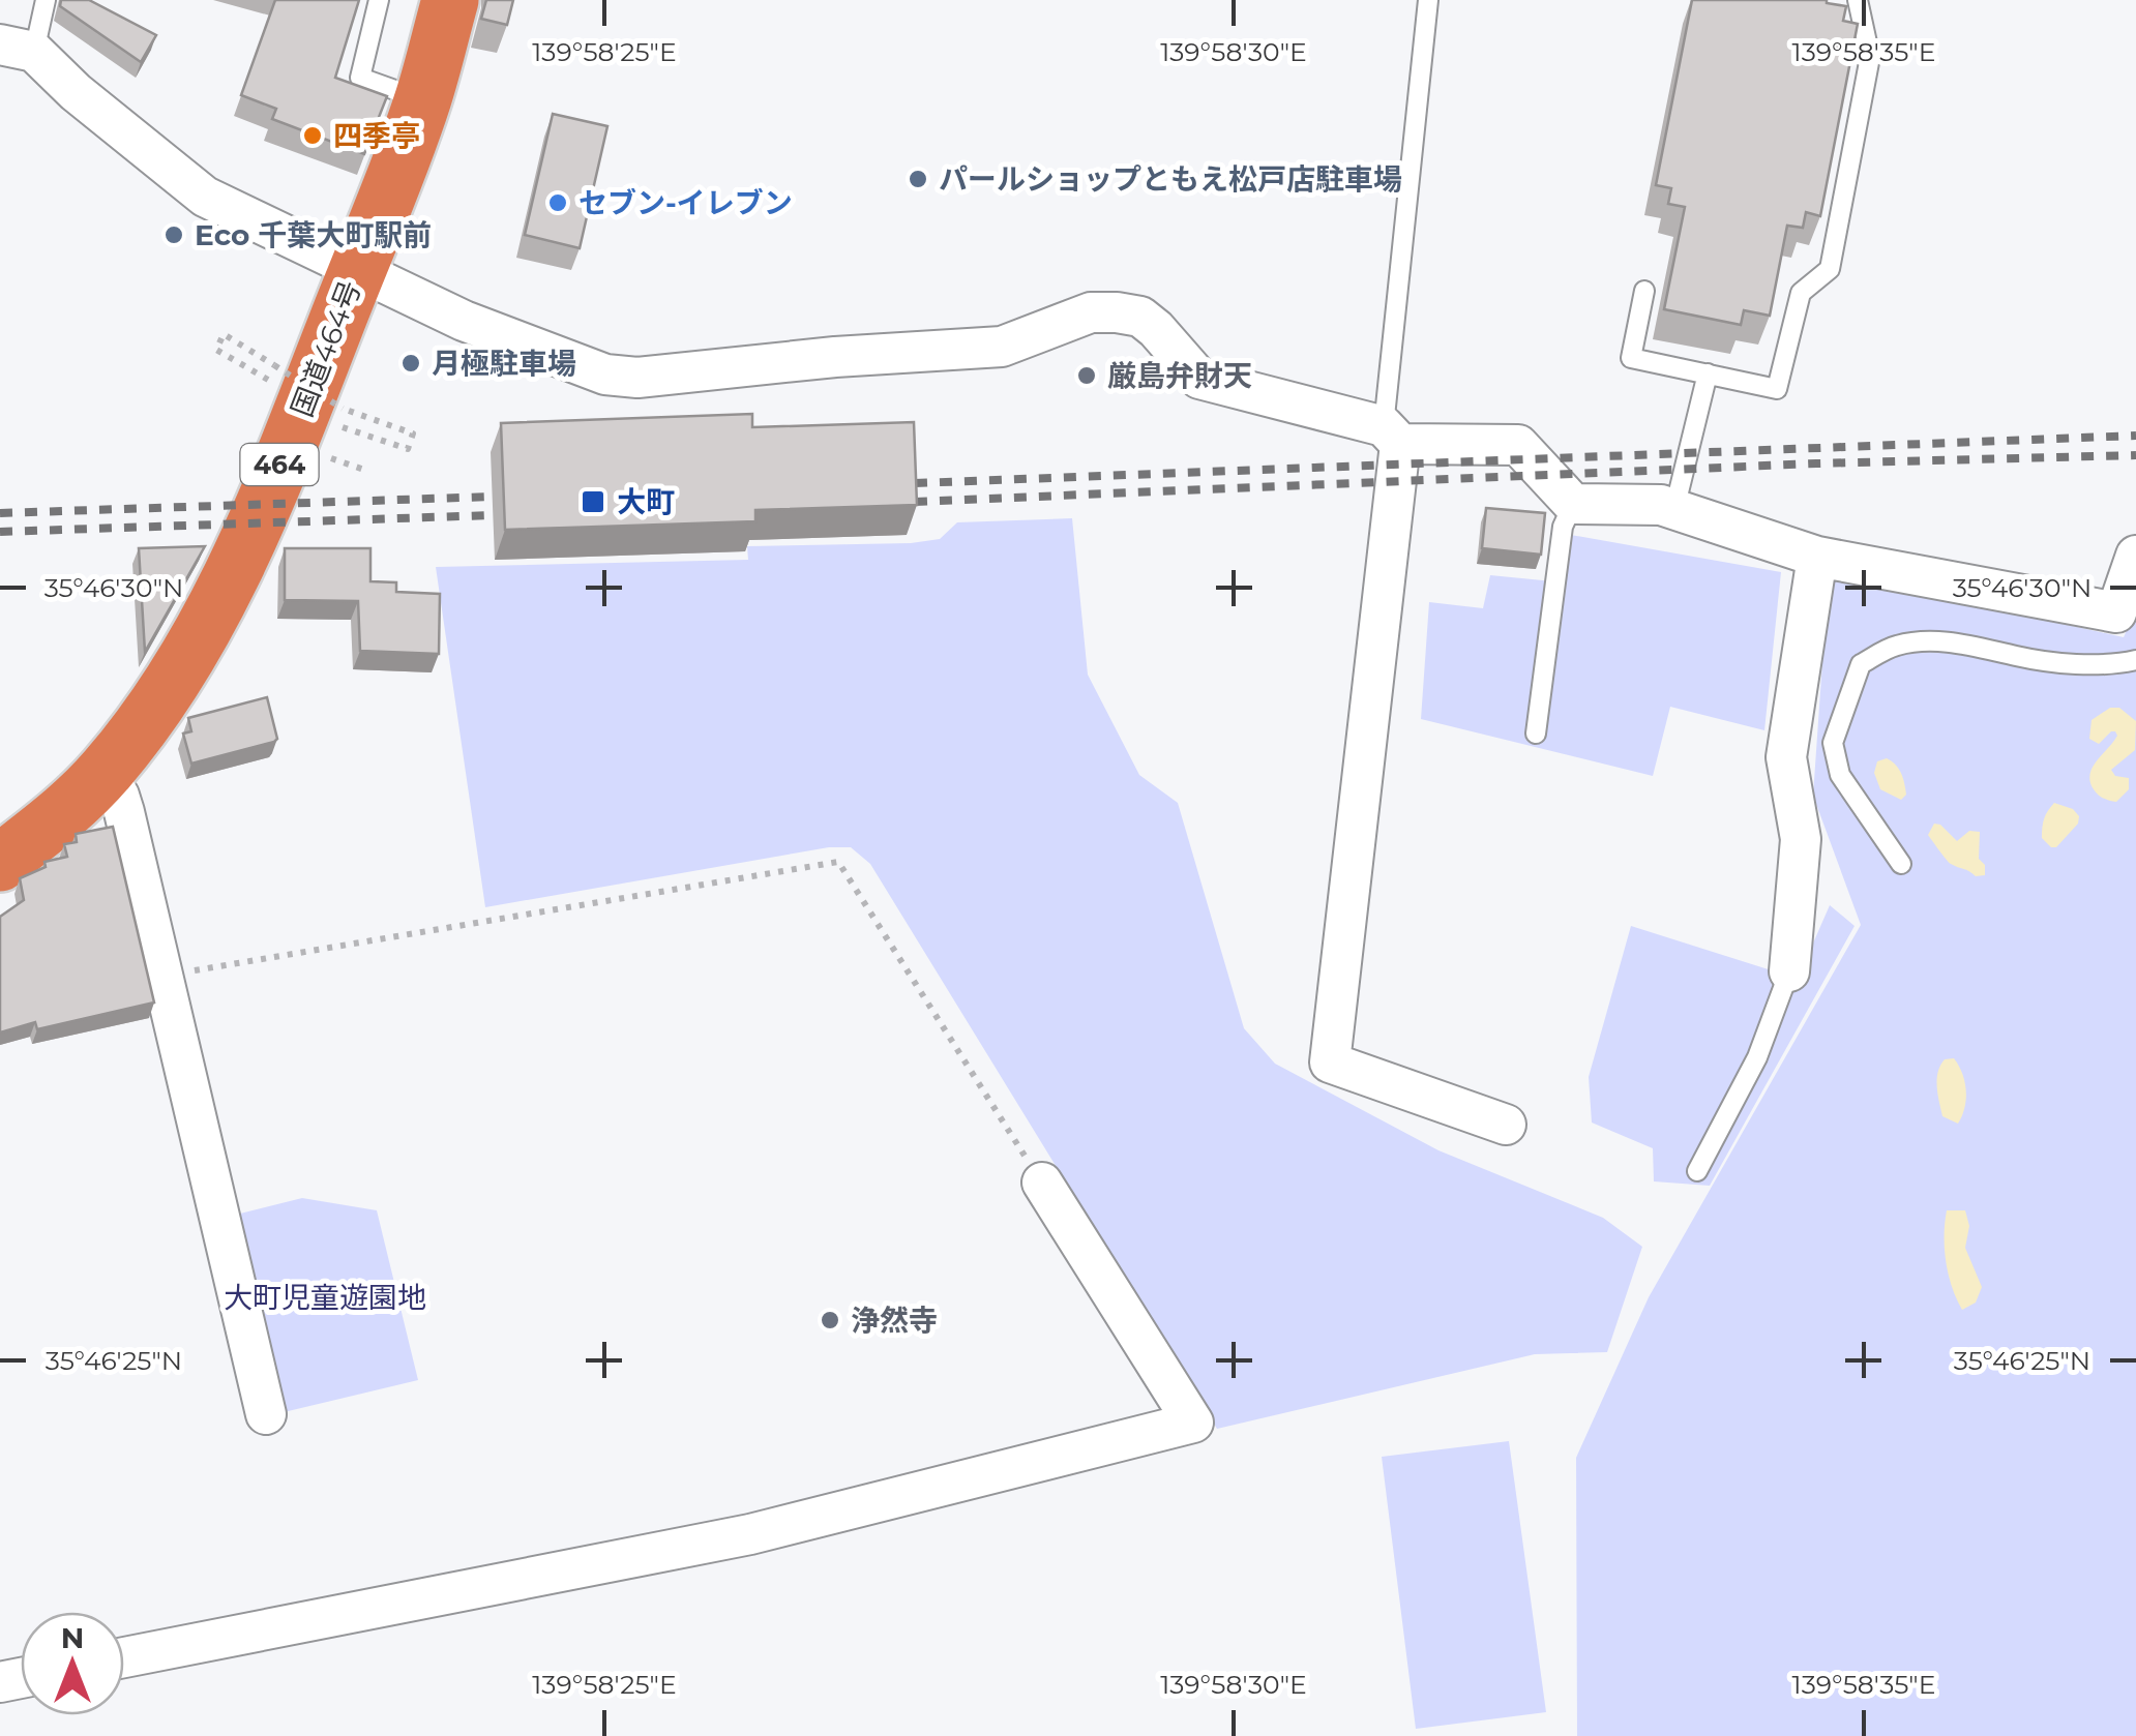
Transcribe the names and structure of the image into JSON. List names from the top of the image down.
{
  "streets": {
    "highway": ["国道464号", "464"]
  },
  "parks": ["大町児童遊園地"],
  "places": {
    "other": [
      "四季亭",
      "パールショップともえ松戸店駐車場",
      "セブン-イレブン",
      "Eco 千葉大町駅前",
      "月極駐車場",
      "厳島弁財天",
      "浄然寺"
    ],
    "transit": ["大町"]
  },
  "north": "top",
  "coordinates": [
    "139°58'25\"E",
    "139°58'30\"E",
    "139°58'35\"E",
    "35°46'30\"N",
    "35°46'25\"N"
  ]
}
